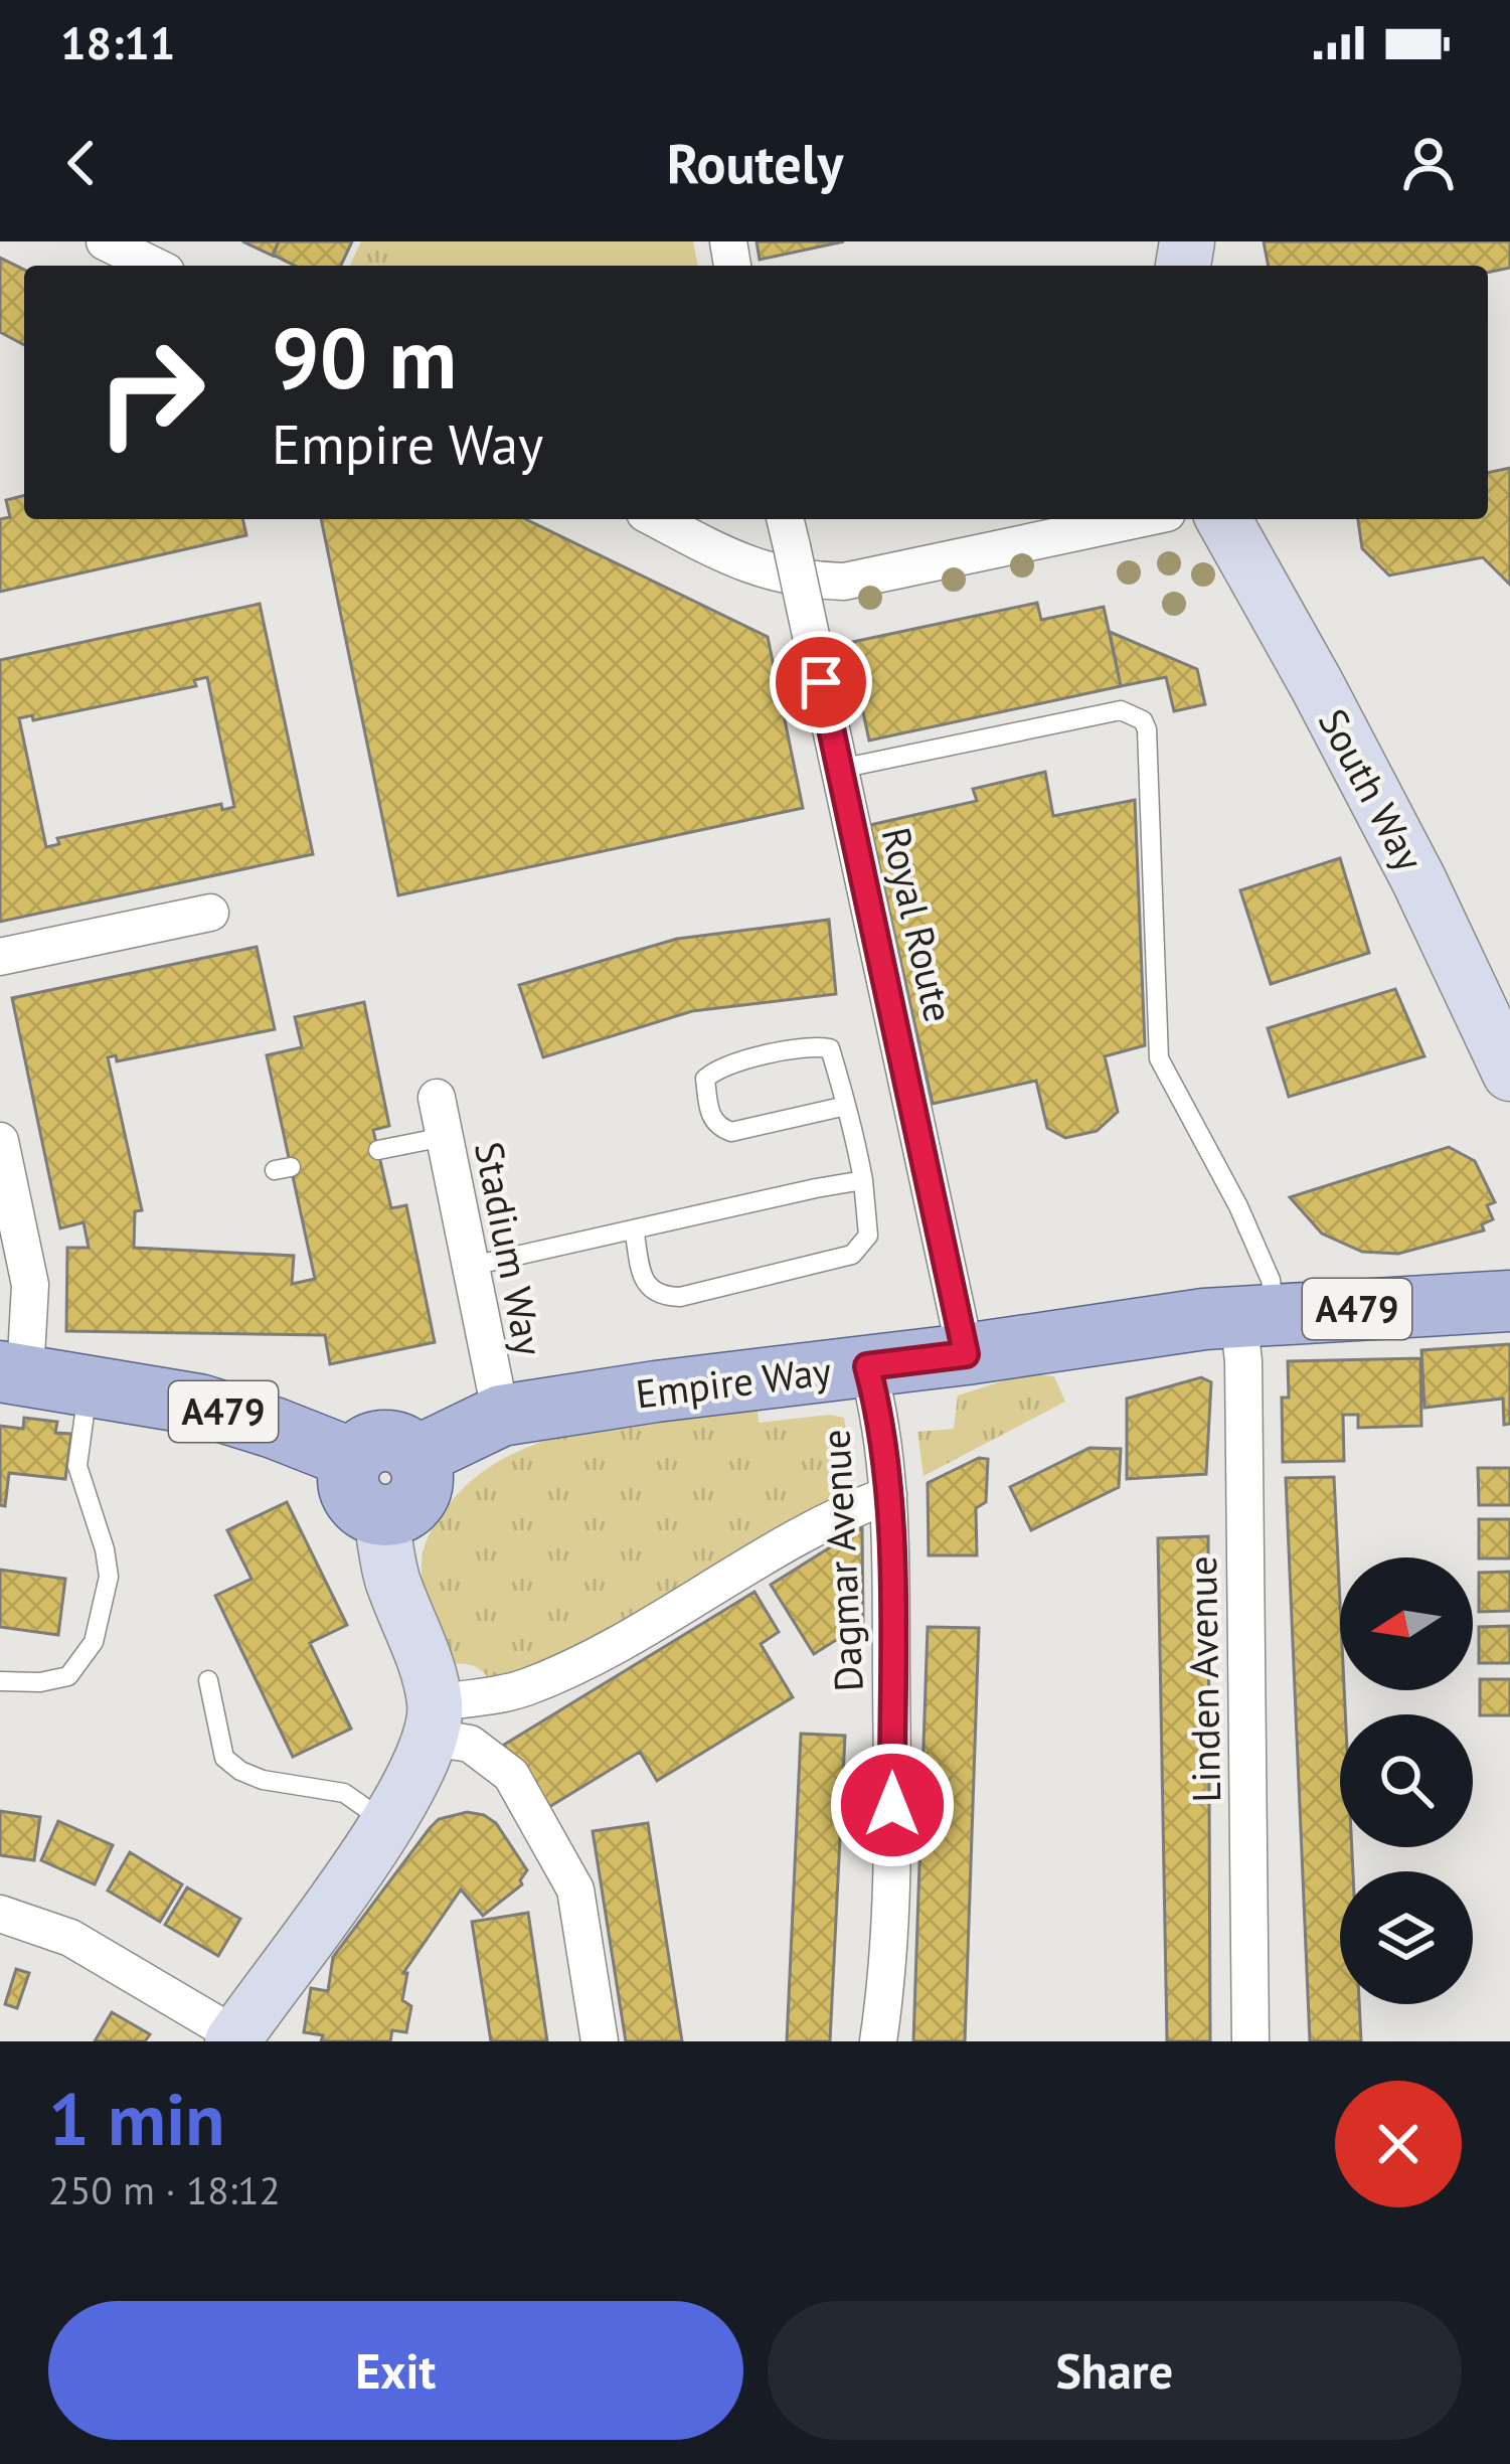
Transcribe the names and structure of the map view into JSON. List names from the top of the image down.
{
  "streets": {
    "main road": ["South Way", "A479", "Empire Way"],
    "street": [
      "Royal Route",
      "Stadium Way",
      "Dagmar Avenue",
      "Linden Avenue"
    ]
  },
  "crossings": [
    ["Royal Route", "Empire Way"],
    ["Stadium Way", "Empire Way"],
    ["A479", "Empire Way"],
    ["A479", "Linden Avenue"],
    ["Empire Way", "Dagmar Avenue"],
    ["Empire Way", "Linden Avenue"]
  ],
  "north": "left",
  "page": {
    "status": "18:11",
    "header": "Routely",
    "turn": ["90 m", "Empire Way"],
    "heading": ["1 min", "250 m · 18:12"],
    "buttons": ["Exit", "Share"]
  }
}
